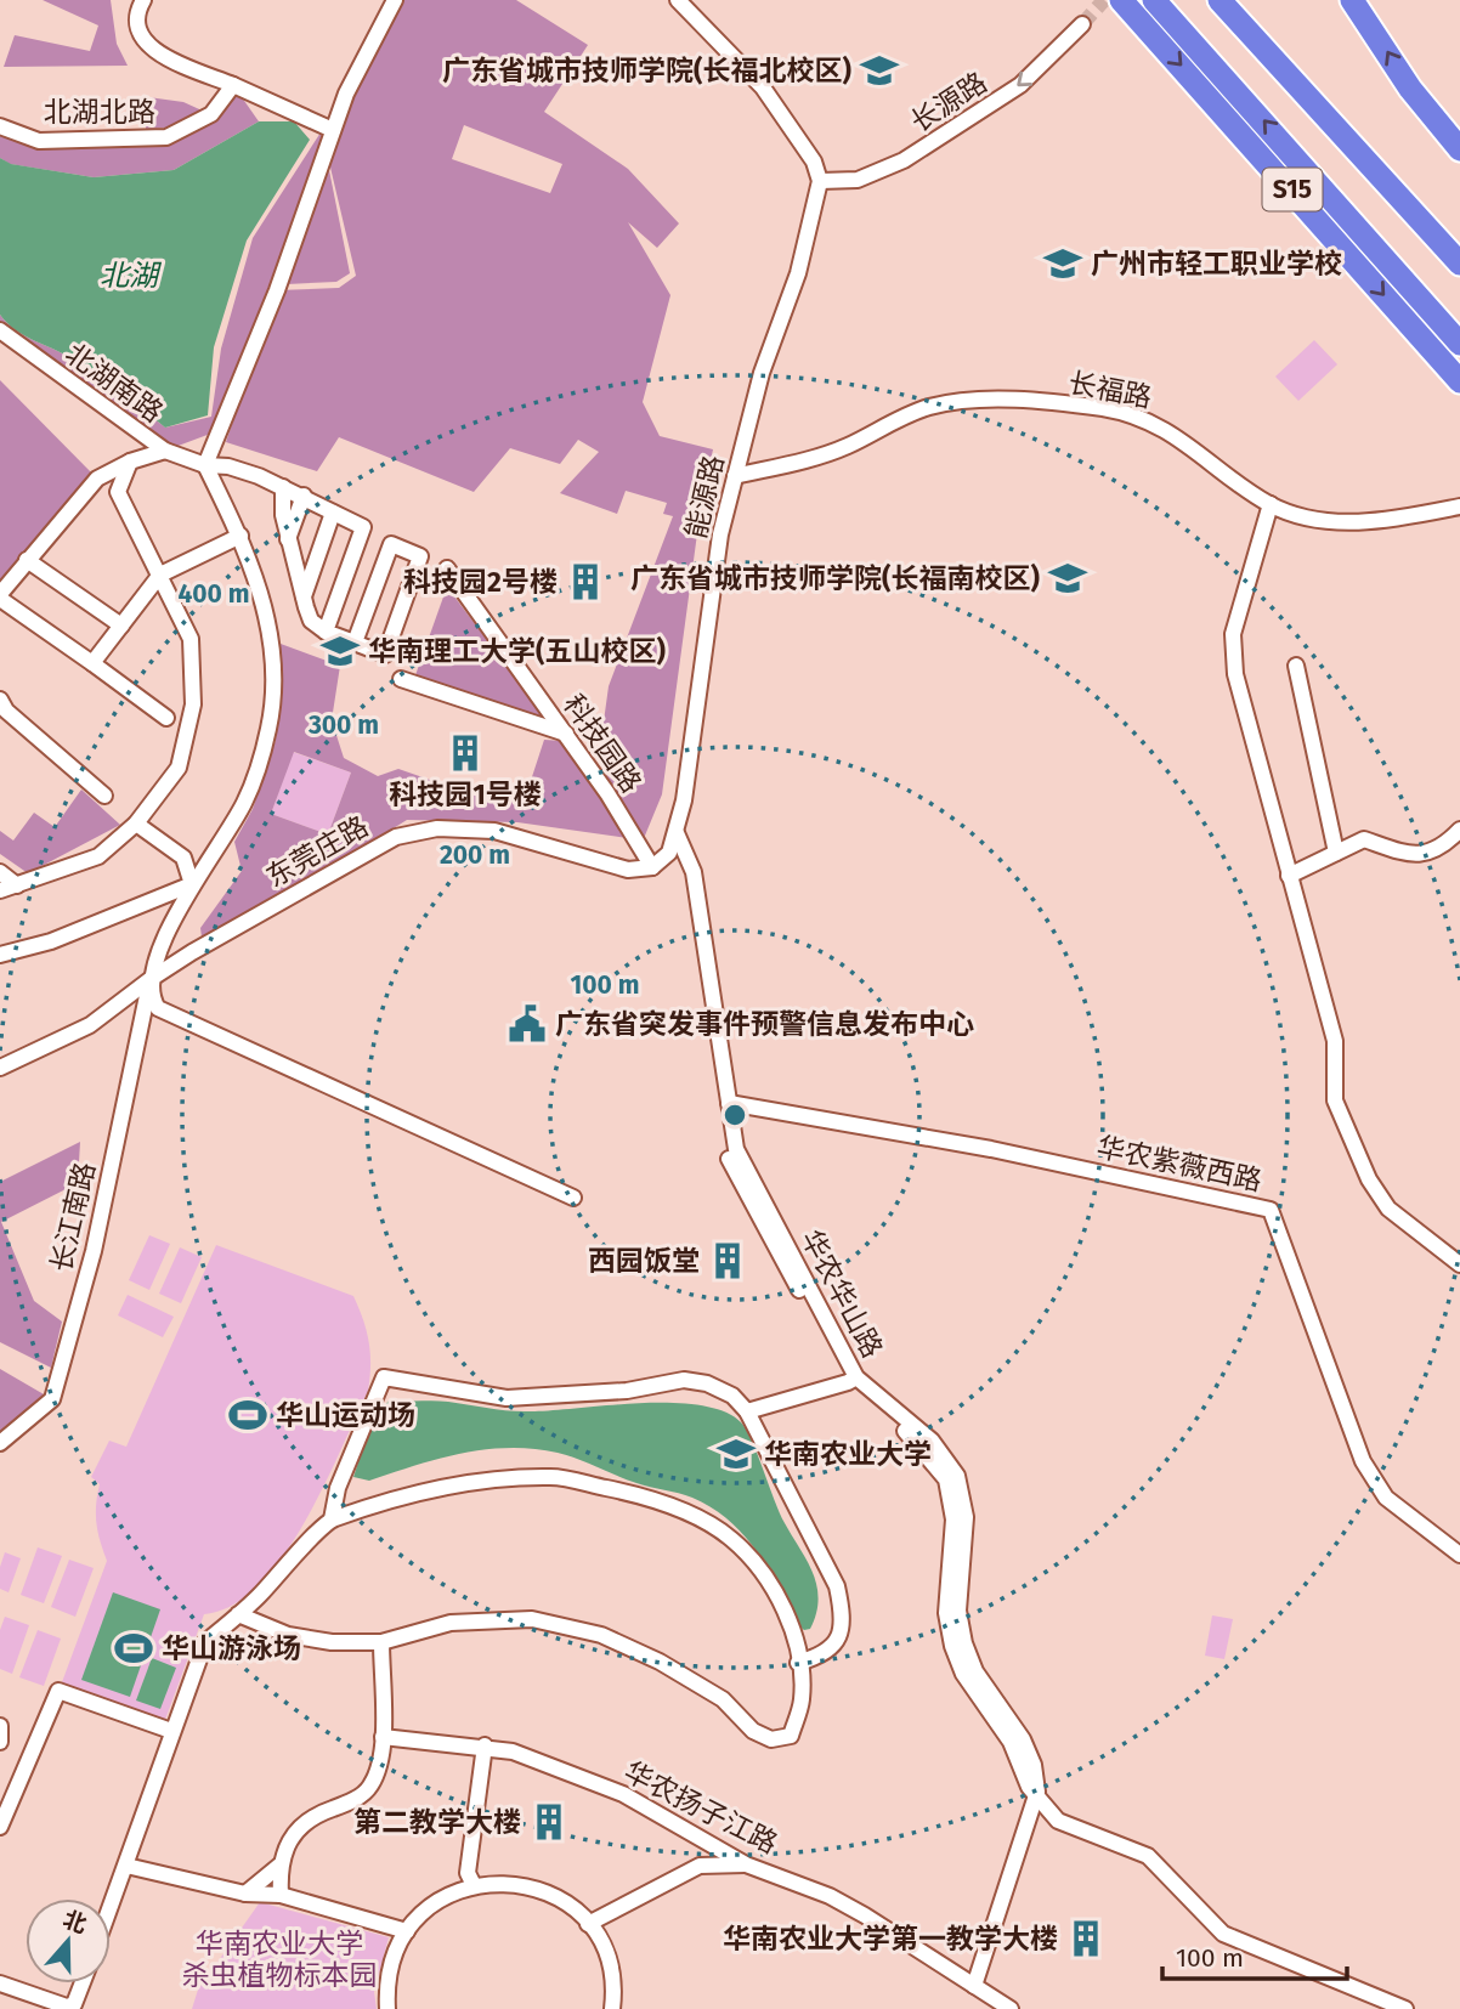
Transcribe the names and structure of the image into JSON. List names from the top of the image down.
{
  "streets": {
    "highway": ["S15"],
    "street": [
      "长源路",
      "北湖北路",
      "北湖南路",
      "长福路",
      "能源路",
      "科技园路",
      "东莞庄路",
      "华农紫薇西路",
      "长江南路",
      "华农华山路",
      "华农扬子江路"
    ]
  },
  "crossings": [
    ["长源路", "能源路"],
    ["北湖南路", "长江南路"],
    ["长福路", "能源路"],
    ["能源路", "华农华山路"],
    ["科技园路", "东莞庄路"],
    ["东莞庄路", "长江南路"],
    ["华农紫薇西路", "华农华山路"]
  ],
  "one_way": ["长源路"],
  "water": ["北湖"],
  "parks": ["华南农业大学 杀虫植物标本园"],
  "places": {
    "school or university": [
      "广东省城市技师学院(长福北校区)",
      "广州市轻工职业学校",
      "广东省城市技师学院(长福南校区)",
      "华南理工大学(五山校区)",
      "华南农业大学"
    ],
    "building": [
      "科技园2号楼",
      "科技园1号楼",
      "西园饭堂",
      "第二教学大楼",
      "华南农业大学第一教学大楼"
    ],
    "public building": ["广东省突发事件预警信息发布中心"],
    "sports": ["华山运动场", "华山游泳场"]
  },
  "scale_bar": "100 m",
  "north": "top",
  "rings": [
    "400 m",
    "300 m",
    "200 m",
    "100 m"
  ]
}
